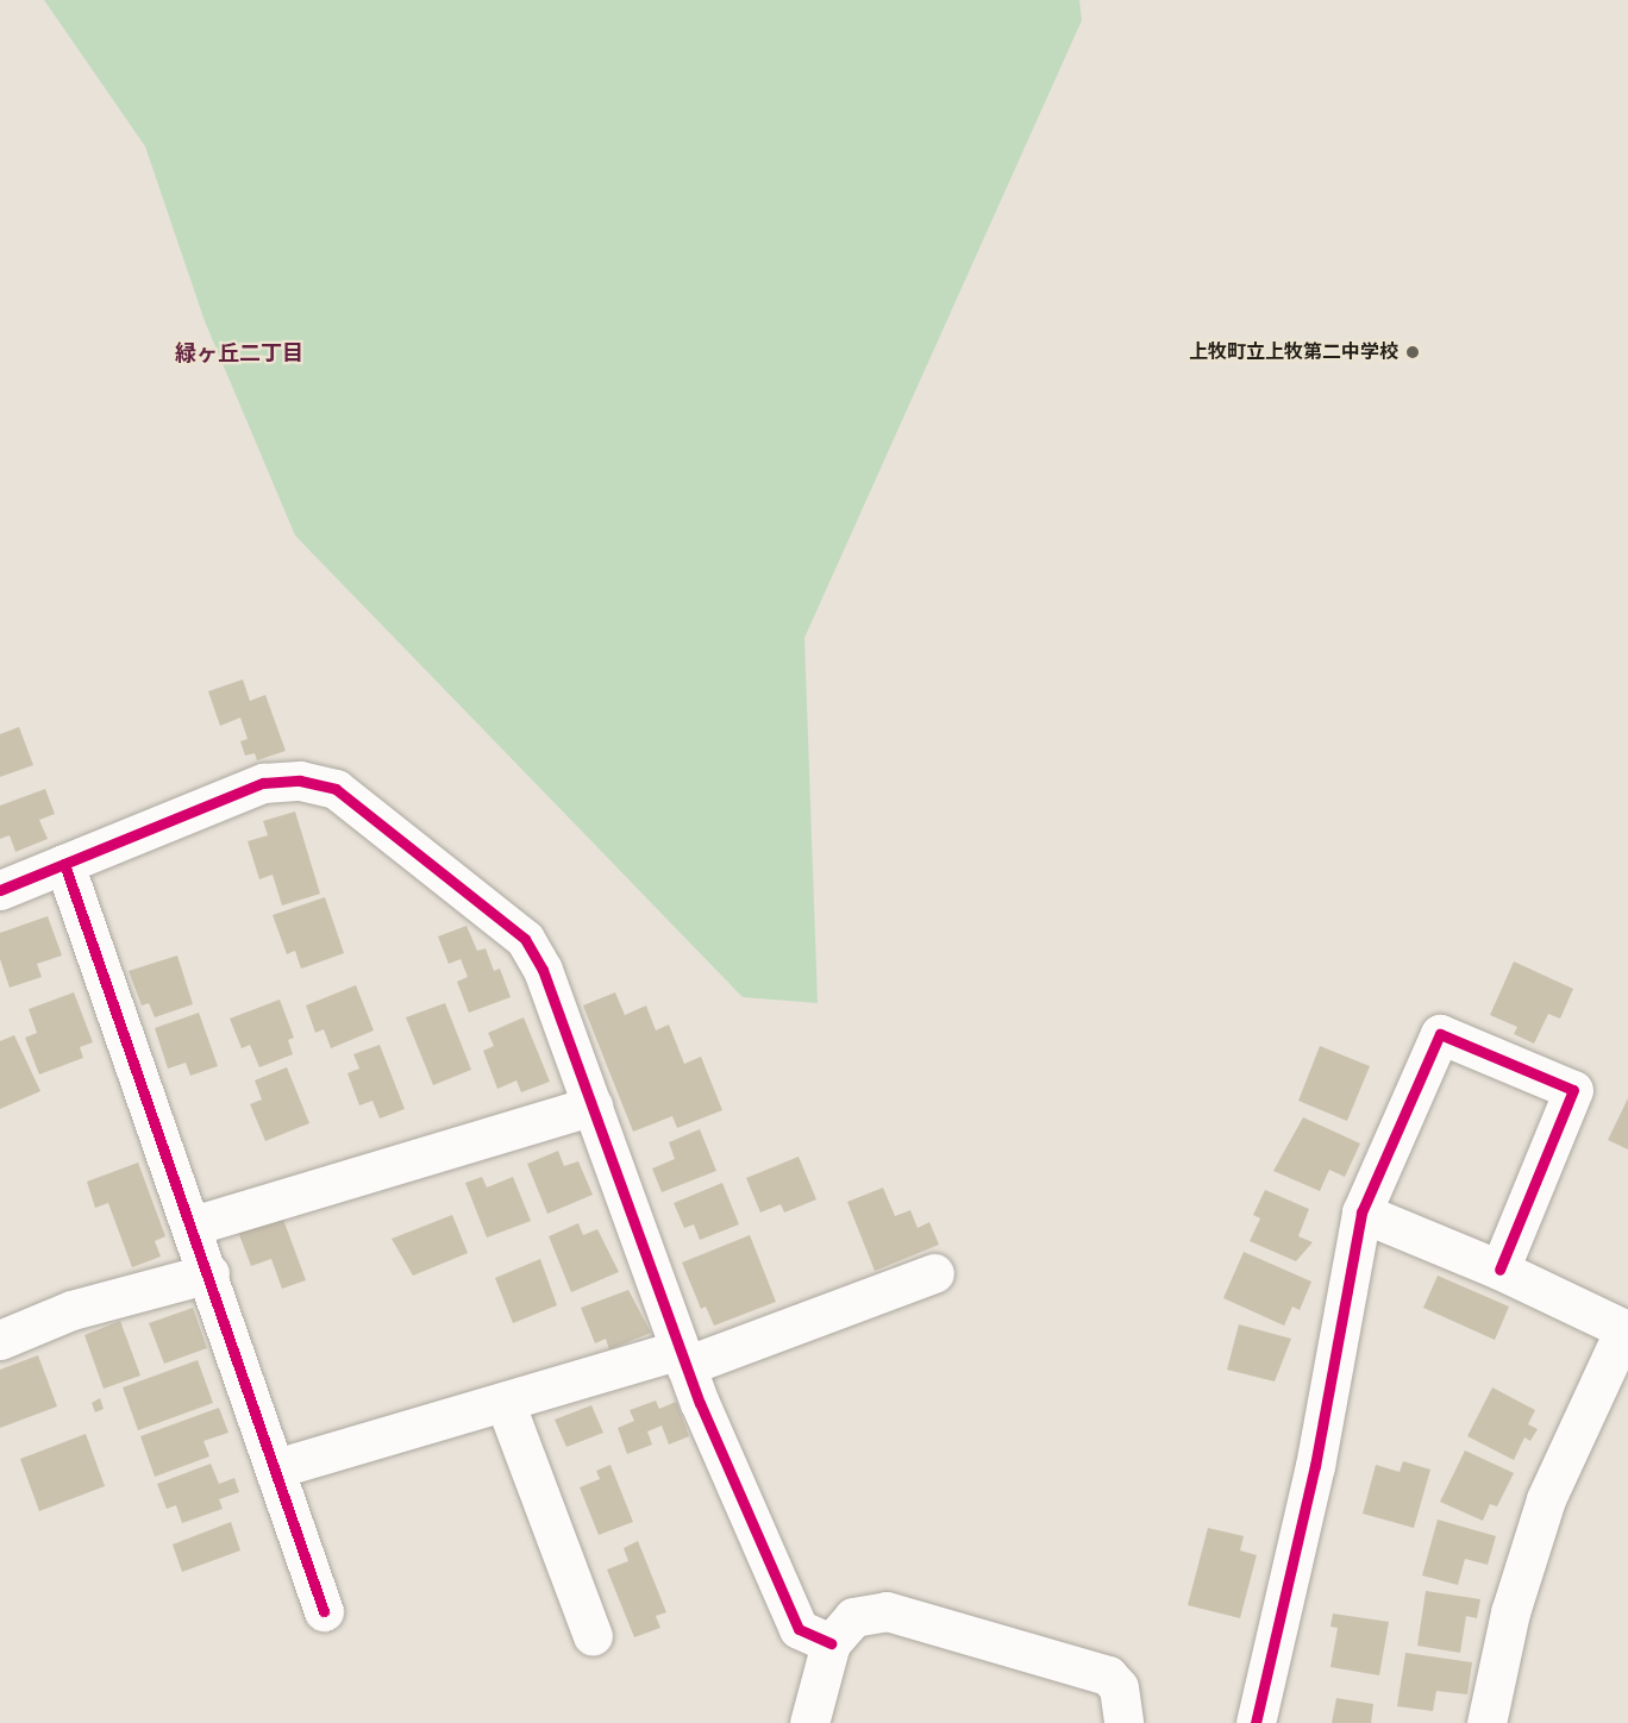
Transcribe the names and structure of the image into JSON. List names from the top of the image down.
{
  "districts": ["緑ヶ丘二丁目"],
  "places": ["上牧町立上牧第二中学校"]
}
